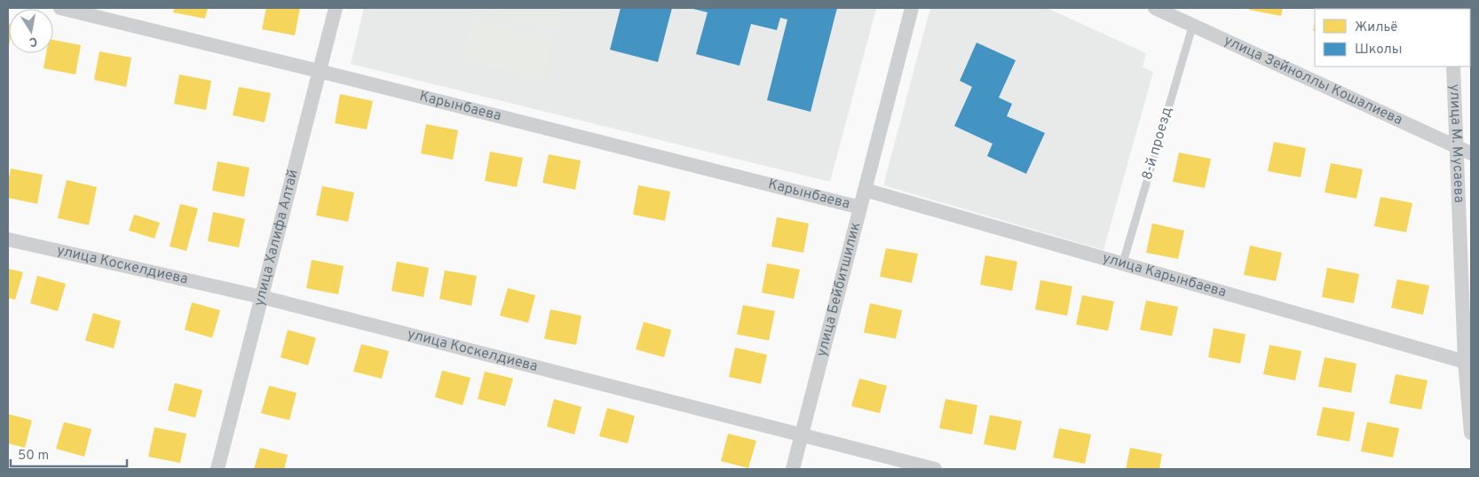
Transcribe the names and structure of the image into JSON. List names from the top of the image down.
{
  "streets": {
    "street": [
      "улица Зейноллы Кошалиева",
      "Карынбаева",
      "улица М. Мусаева",
      "улица Халифа Алтай",
      "улица Коскелдиева",
      "улица Карынбаева",
      "улица Бейбитшилик"
    ],
    "lane": ["8-й проезд"]
  },
  "crossings": [
    ["улица Зейноллы Кошалиева", "улица М. Мусаева"],
    ["улица Зейноллы Кошалиева", "8-й проезд"],
    ["Карынбаева", "улица Халифа Алтай"],
    ["Карынбаева", "улица Бейбитшилик"],
    ["улица М. Мусаева", "улица Карынбаева"],
    ["8-й проезд", "улица Карынбаева"],
    ["улица Халифа Алтай", "улица Коскелдиева"],
    ["улица Коскелдиева", "улица Бейбитшилик"],
    ["улица Карынбаева", "улица Бейбитшилик"]
  ],
  "legend": ["Жильё", "Школы"],
  "scale_bar": "50 m",
  "north": "bottom"
}
